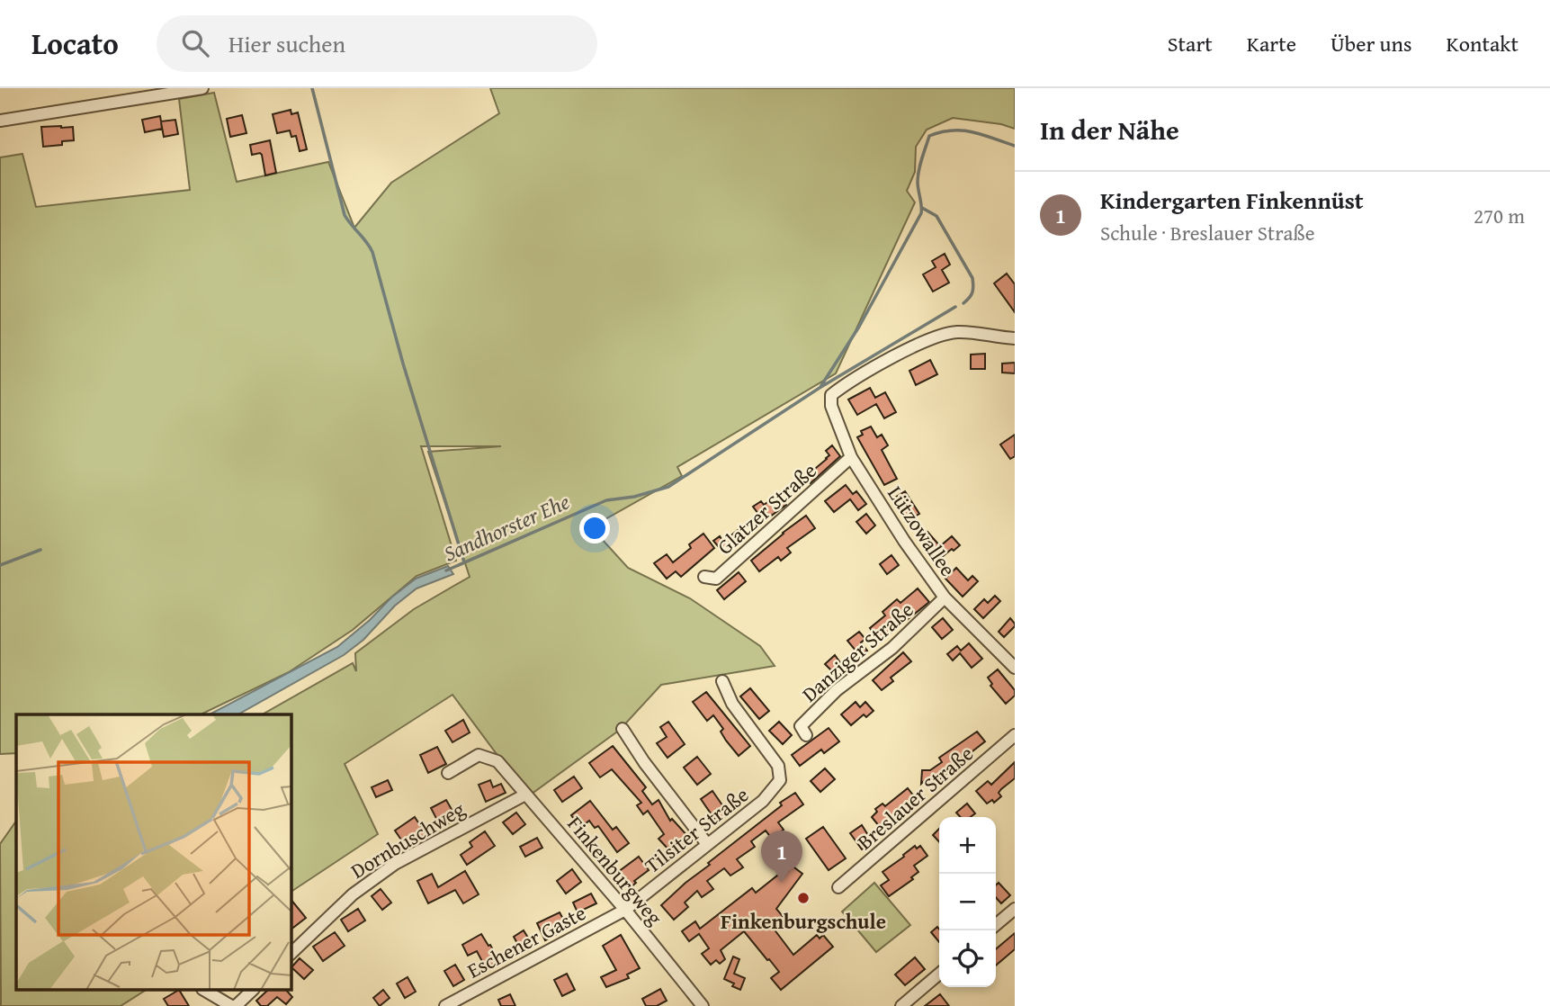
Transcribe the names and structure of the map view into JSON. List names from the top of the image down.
{
  "streets": {
    "street": [
      "Glatzer Straße",
      "Lützowallee",
      "Danziger Straße",
      "Breslauer Straße",
      "Tilsiter Straße",
      "Dornbuschweg",
      "Finkenburgweg",
      "Eschener Gaste"
    ]
  },
  "crossings": [
    ["Glatzer Straße", "Lützowallee"],
    ["Lützowallee", "Danziger Straße"],
    ["Tilsiter Straße", "Finkenburgweg"],
    ["Tilsiter Straße", "Eschener Gaste"],
    ["Dornbuschweg", "Finkenburgweg"],
    ["Finkenburgweg", "Eschener Gaste"]
  ],
  "water": ["Sandhorster Ehe"],
  "places": ["Finkenburgschule"],
  "page": {
    "header": "Locato",
    "search": "Hier suchen",
    "nav": [
      "Start",
      "Karte",
      "Über uns",
      "Kontakt"
    ],
    "heading": "In der Nähe",
    "list": [
      {
        "mark": "1",
        "name": "Kindergarten Finkennüst",
        "note": "Schule · Breslauer Straße",
        "value": "270 m"
      }
    ],
    "map_buttons": ["+", "−"],
    "pins": "1"
  }
}
